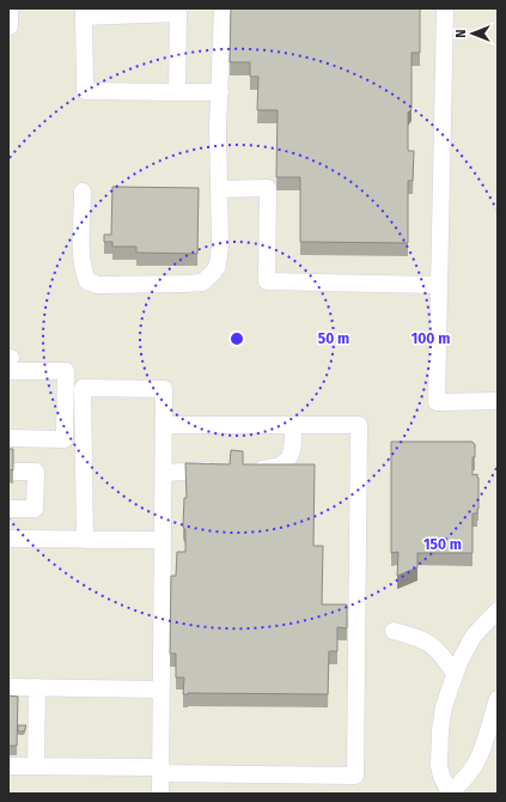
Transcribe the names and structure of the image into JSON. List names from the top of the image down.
{
  "north": "left",
  "rings": ["50 m", "100 m", "150 m"]
}
